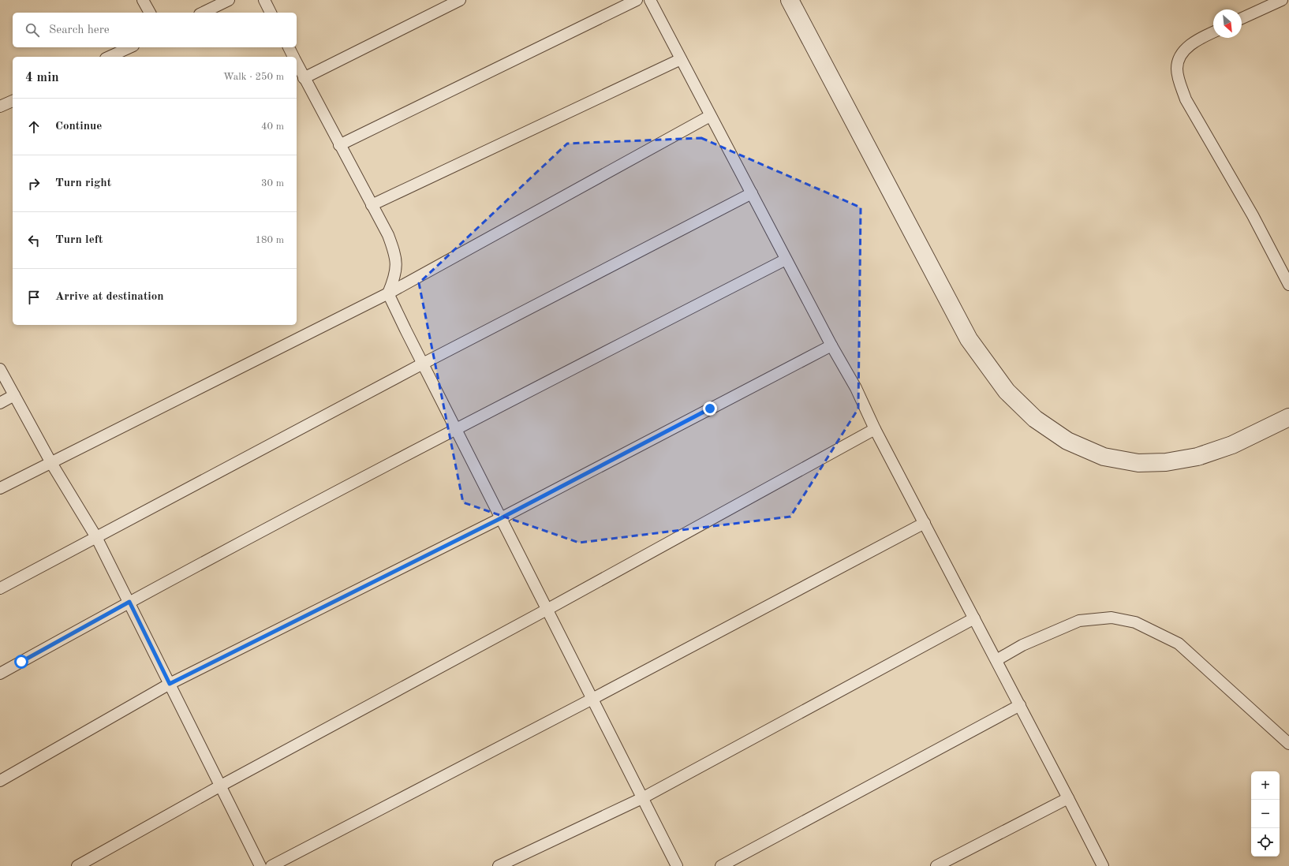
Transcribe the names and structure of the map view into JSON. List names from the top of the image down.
{
  "north": "bottom right",
  "page": {
    "search": "Search here",
    "heading": ["4 min", "Walk · 250 m"],
    "list": [
      ["Continue", "40 m"],
      ["Turn right", "30 m"],
      ["Turn left", "180 m"],
      "Arrive at destination"
    ],
    "map_buttons": ["+", "−"]
  }
}
